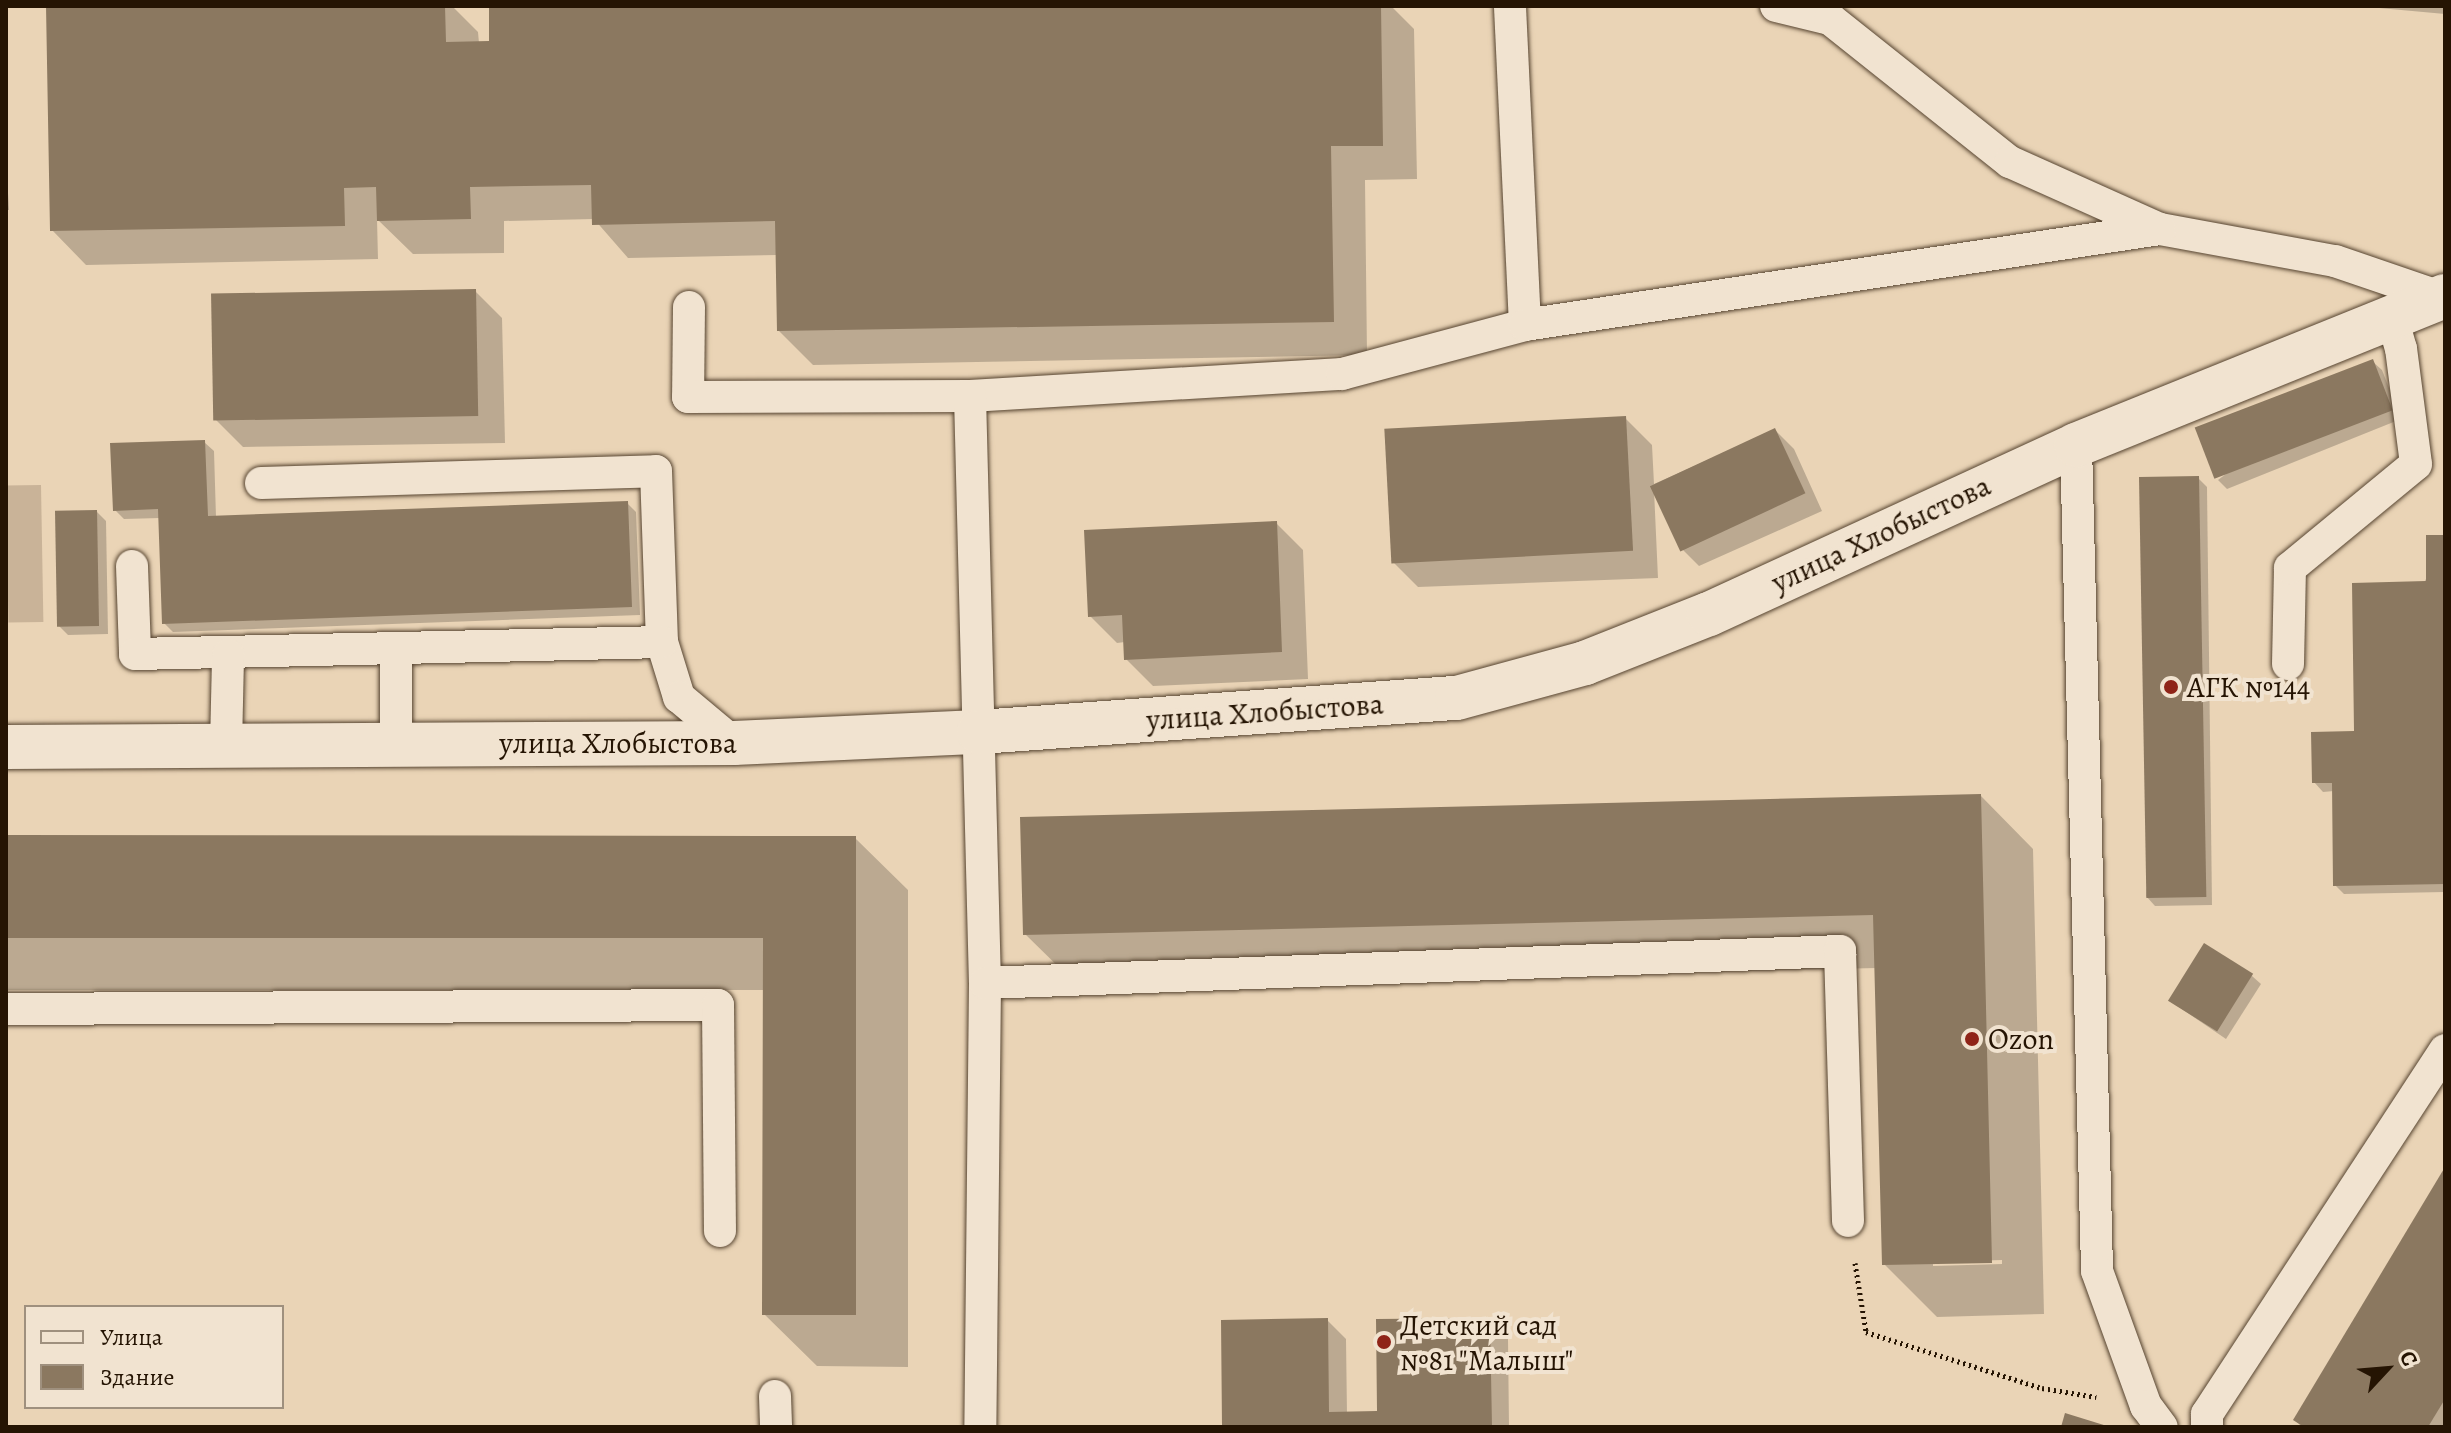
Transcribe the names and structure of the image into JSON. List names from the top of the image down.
{
  "streets": {
    "street": ["улица Хлобыстова"]
  },
  "places": ["АГК №144", "Ozon", "Детский сад №81 \"Малыш\""],
  "legend": ["Улица", "Здание"],
  "north": "top right"
}
